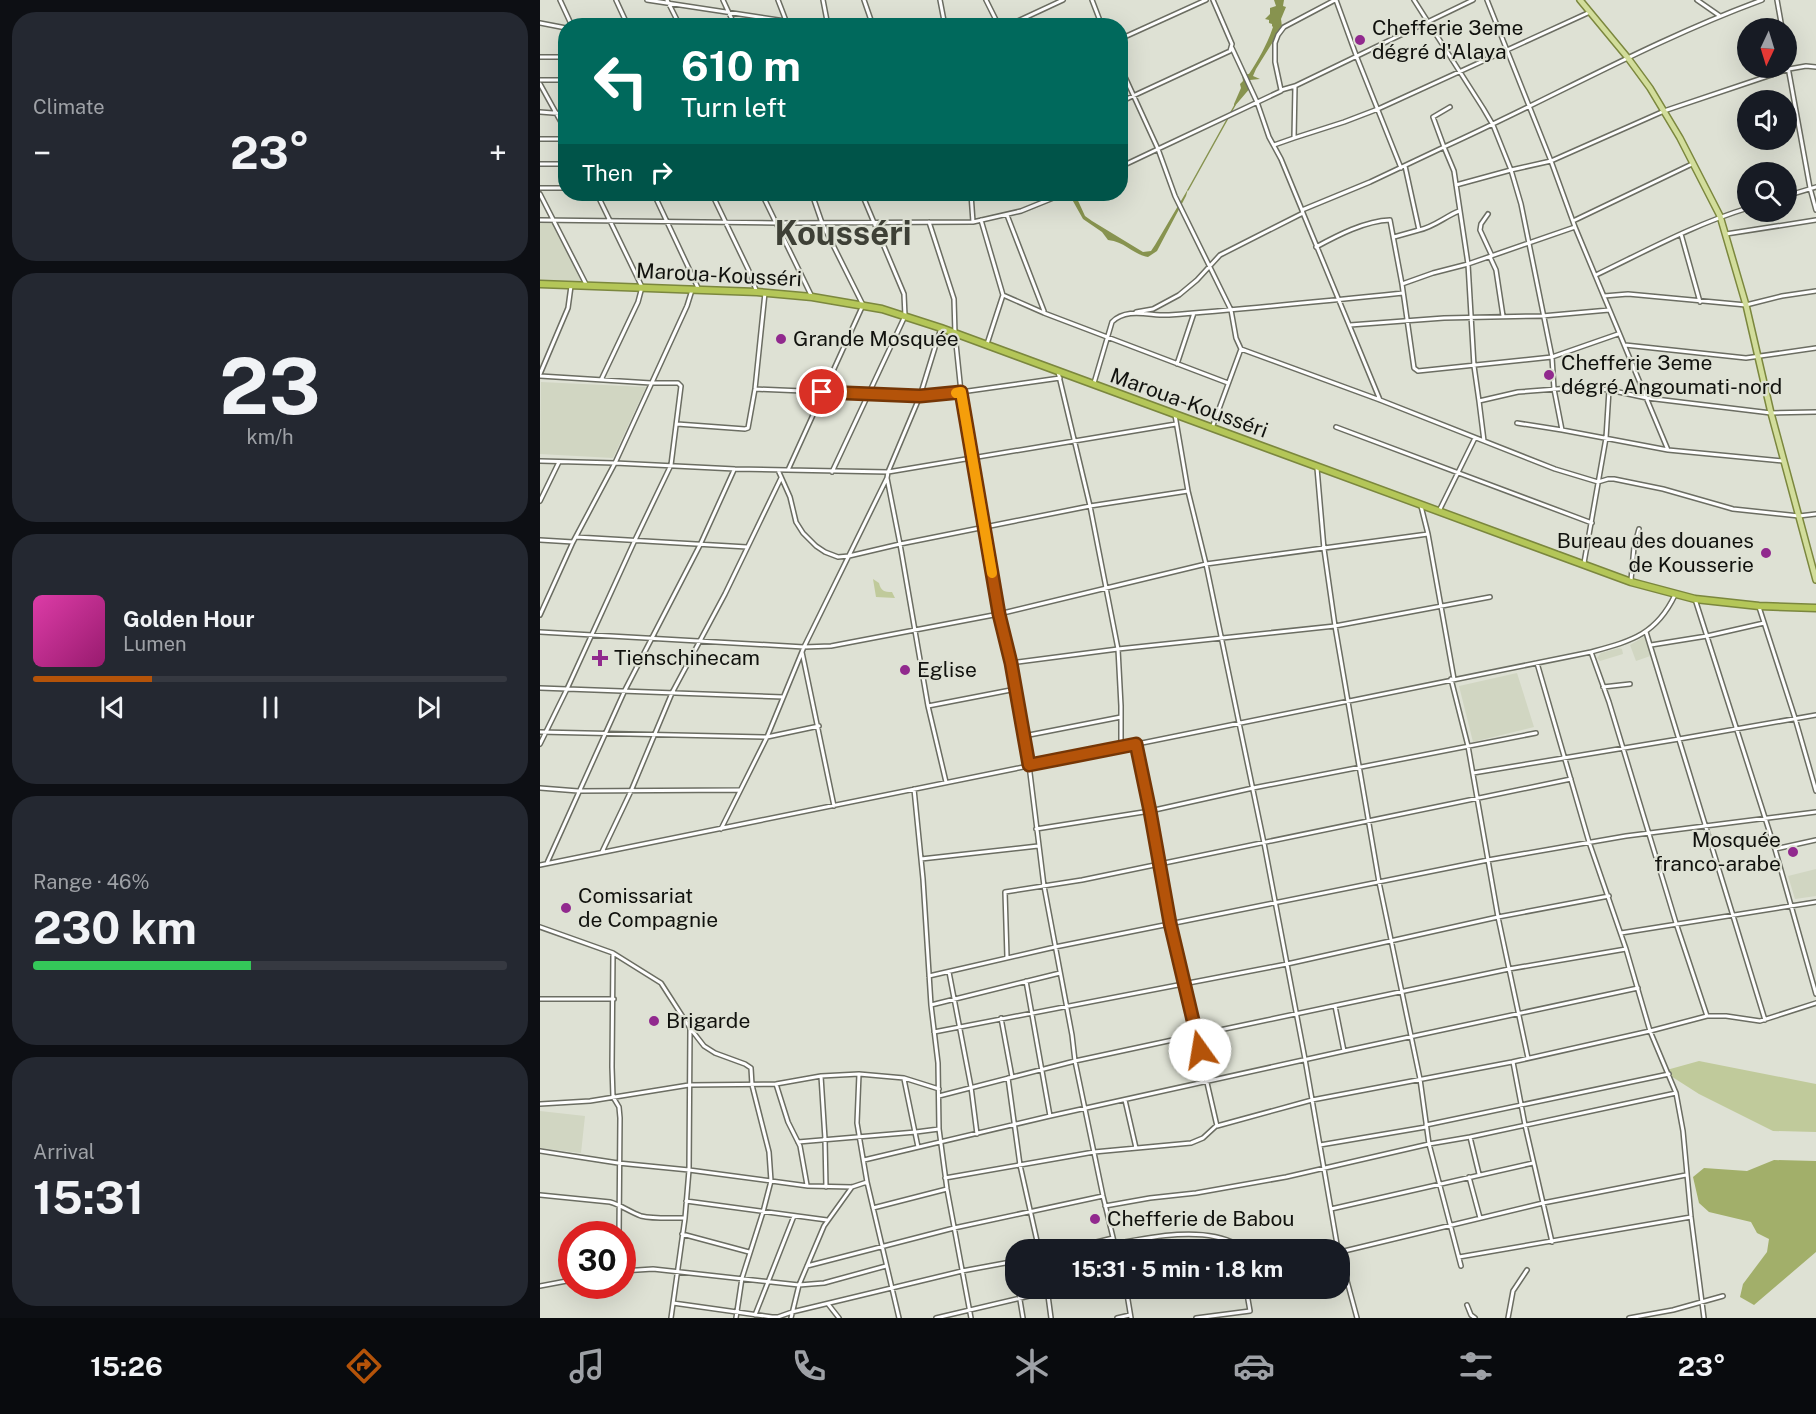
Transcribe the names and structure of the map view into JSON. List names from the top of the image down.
{
  "streets": {
    "highway": ["Maroua-Kousséri"]
  },
  "districts": ["Kousséri"],
  "places": {
    "other": [
      "Chefferie 3eme dégré d'Alaya",
      "Grande Mosquée",
      "Chefferie 3eme dégré Angoumati-nord",
      "Bureau des douanes de Kousserie",
      "Eglise",
      "Mosquée franco-arabe",
      "Comissariat de Compagnie",
      "Brigarde",
      "Chefferie de Babou"
    ],
    "health": ["Tienschinecam"]
  },
  "north": "bottom",
  "page": {
    "tile": [
      "Climate",
      ["23", "km/h"],
      ["Range · 46%", "230 km"],
      ["Arrival", "15:31"]
    ],
    "turn": ["610 m", "Turn left"],
    "heat": ["−", "23°", "+"],
    "then": "Then",
    "song": ["Golden Hour", "Lumen"],
    "limit": "30",
    "trip": "15:31 · 5 min · 1.8 km",
    "tabs": ["15:26", "23°"]
  }
}
